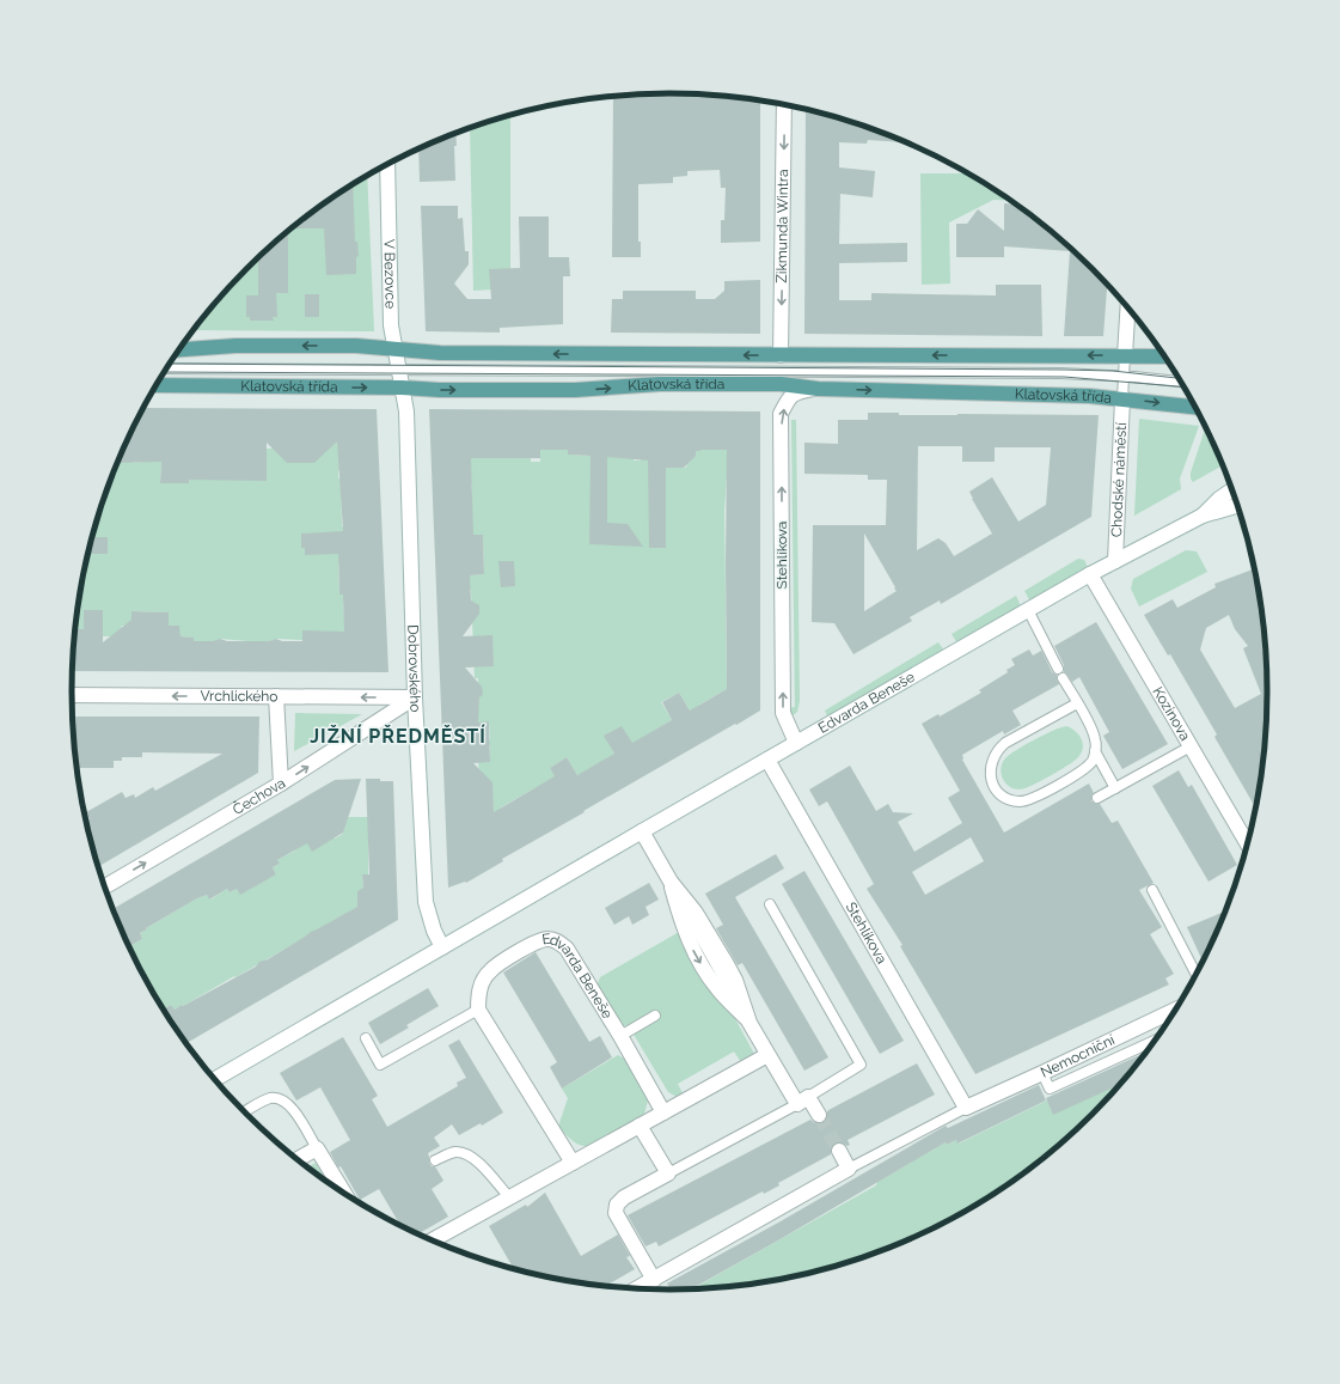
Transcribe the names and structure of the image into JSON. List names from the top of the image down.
{
  "streets": {
    "main road": ["Klatovská třída"],
    "street": [
      "Zikmunda Wintra",
      "V Bezovce",
      "Chodské náměstí",
      "Stehlíkova",
      "Dobrovského",
      "Vrchlického",
      "Edvarda Beneše",
      "Kozinova",
      "Čechova",
      "Nemocniční"
    ]
  },
  "crossings": [
    ["Zikmunda Wintra", "Klatovská třída"],
    ["V Bezovce", "Klatovská třída"],
    ["V Bezovce", "Dobrovského"],
    ["Klatovská třída", "Chodské náměstí"],
    ["Klatovská třída", "Stehlíkova"],
    ["Klatovská třída", "Dobrovského"],
    ["Chodské náměstí", "Edvarda Beneše"],
    ["Chodské náměstí", "Kozinova"],
    ["Stehlíkova", "Edvarda Beneše"],
    ["Stehlíkova", "Nemocniční"],
    ["Dobrovského", "Vrchlického"],
    ["Dobrovského", "Edvarda Beneše"],
    ["Dobrovského", "Čechova"],
    ["Vrchlického", "Čechova"],
    ["Edvarda Beneše", "Kozinova"]
  ],
  "one_way": [
    "Zikmunda Wintra",
    "Stehlíkova",
    "Vrchlického",
    "Čechova"
  ],
  "districts": ["JIŽNÍ PŘEDMĚSTÍ"]
}
